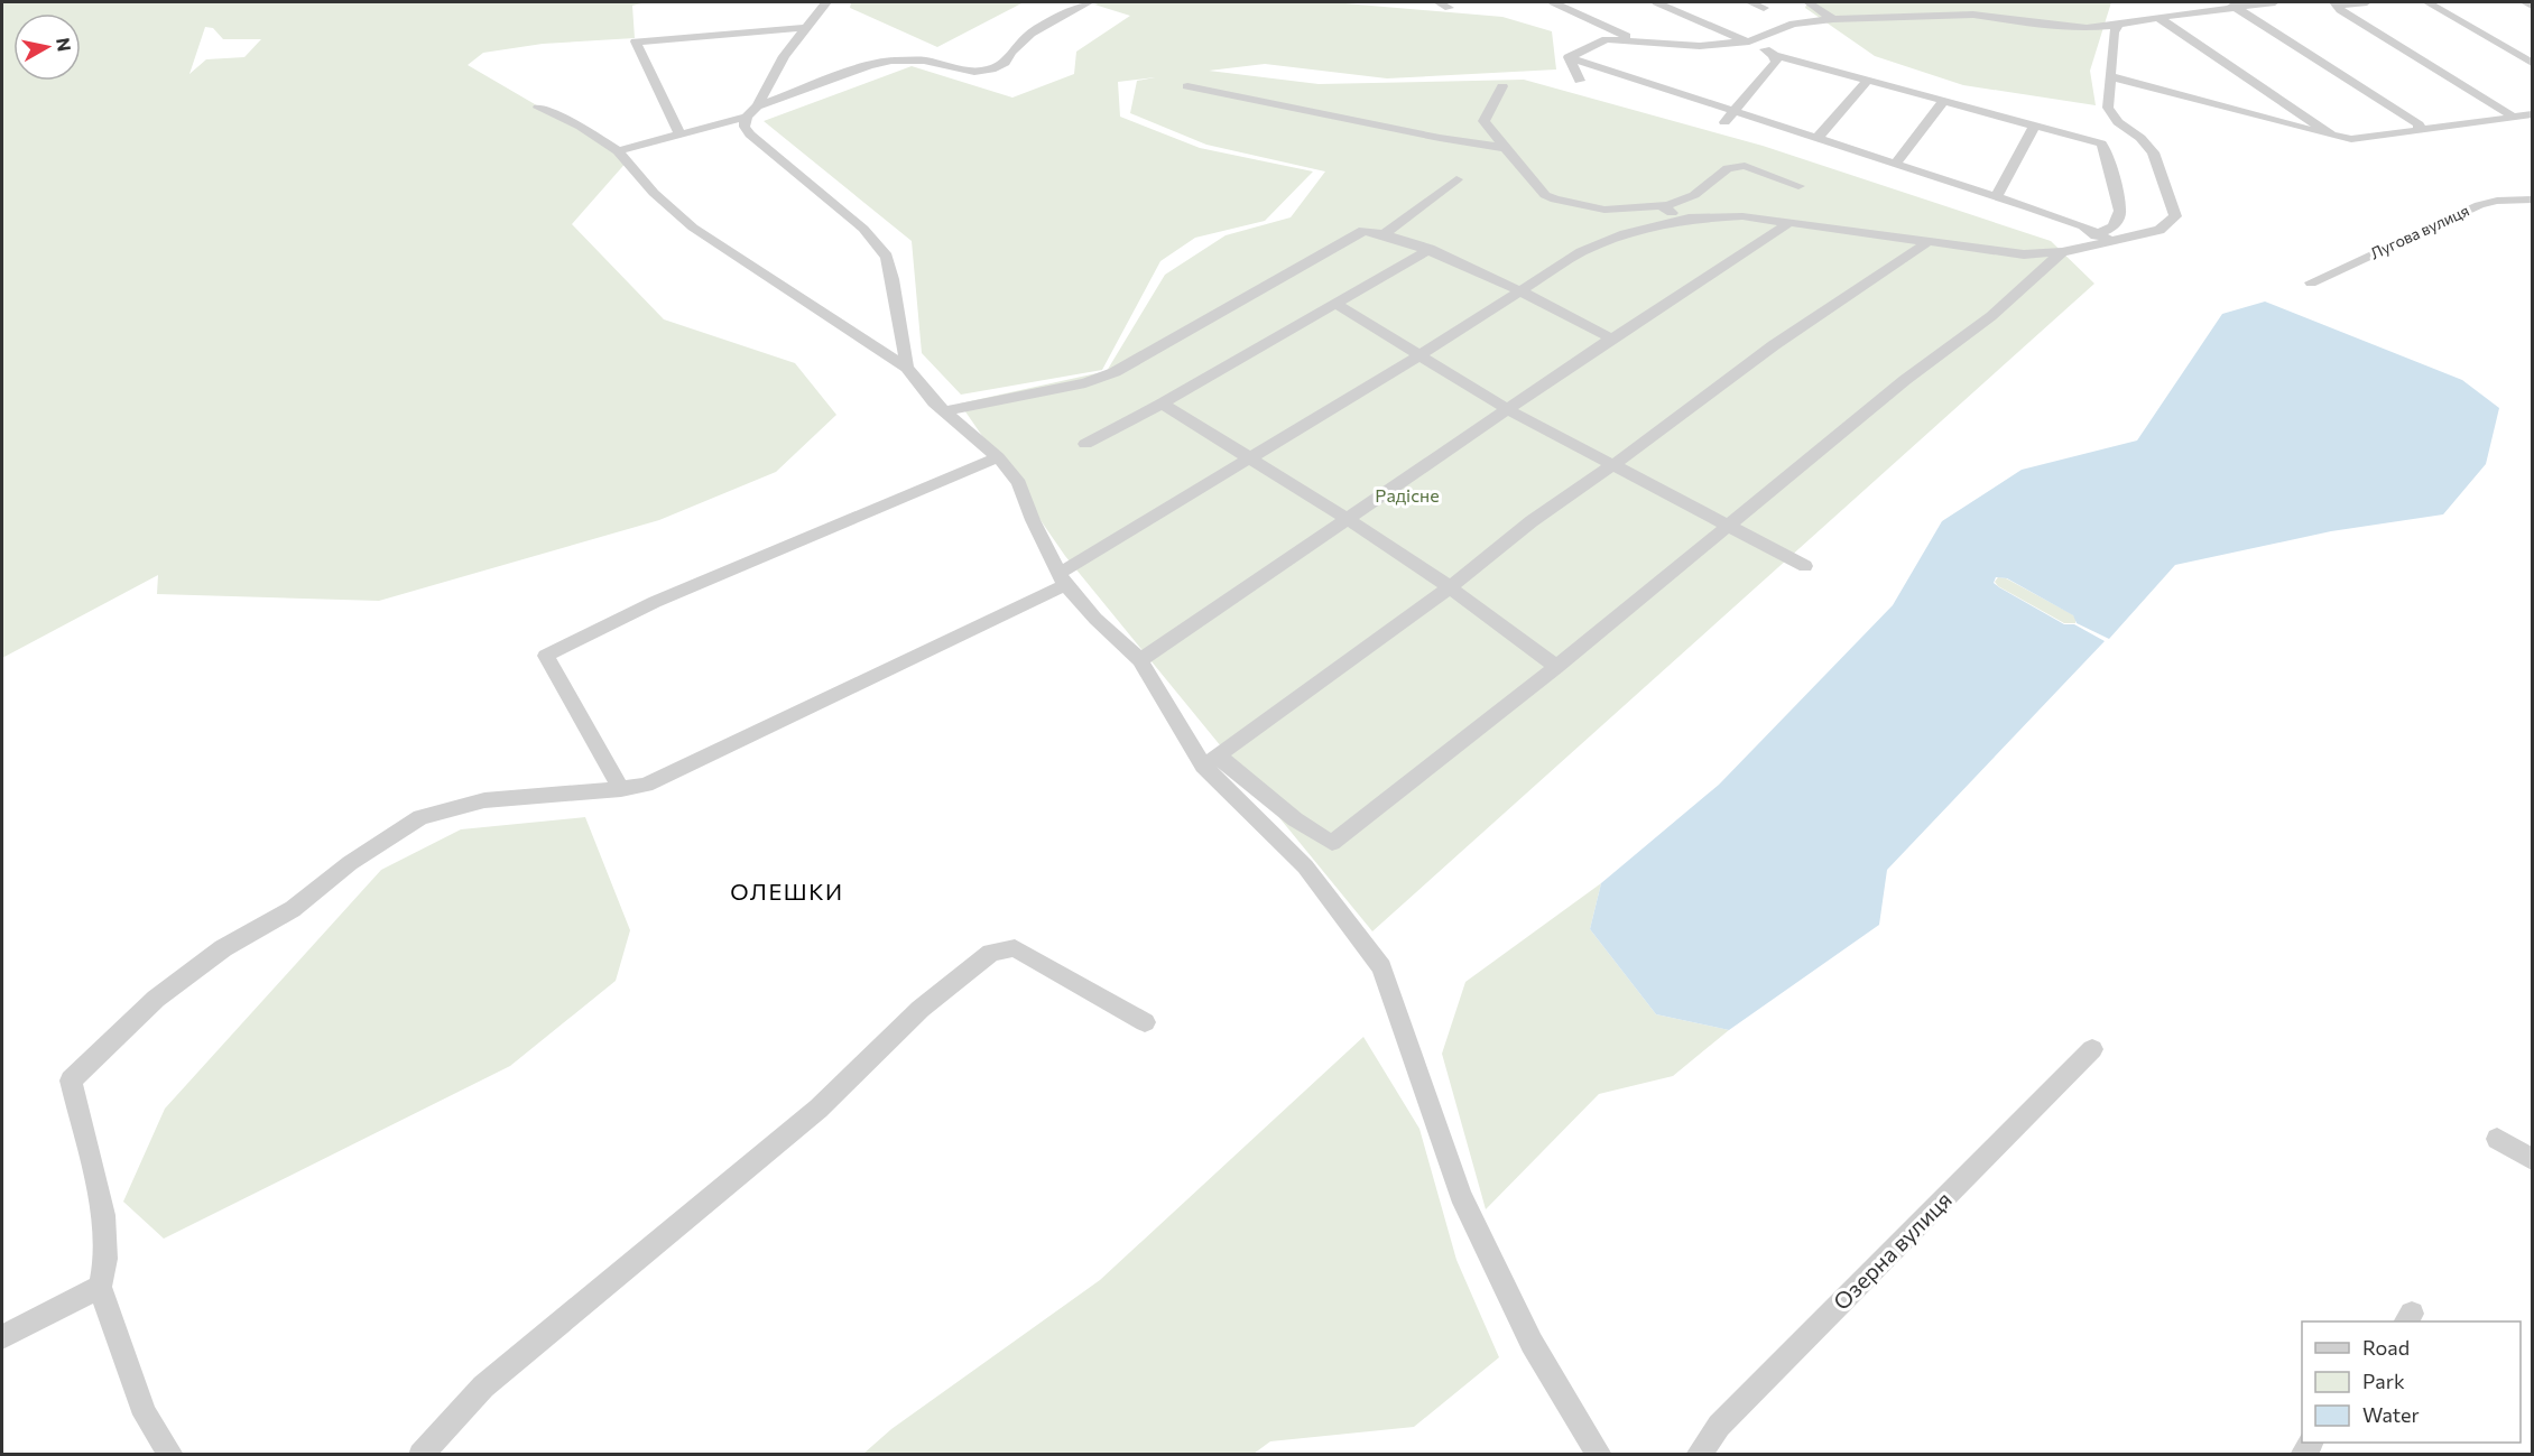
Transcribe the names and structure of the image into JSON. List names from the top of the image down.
{
  "streets": {
    "street": ["Лугова вулиця", "Озерна вулиця"]
  },
  "districts": ["ОЛЕШКИ"],
  "parks": ["Радісне"],
  "legend": ["Road", "Park", "Water"],
  "north": "right"
}
